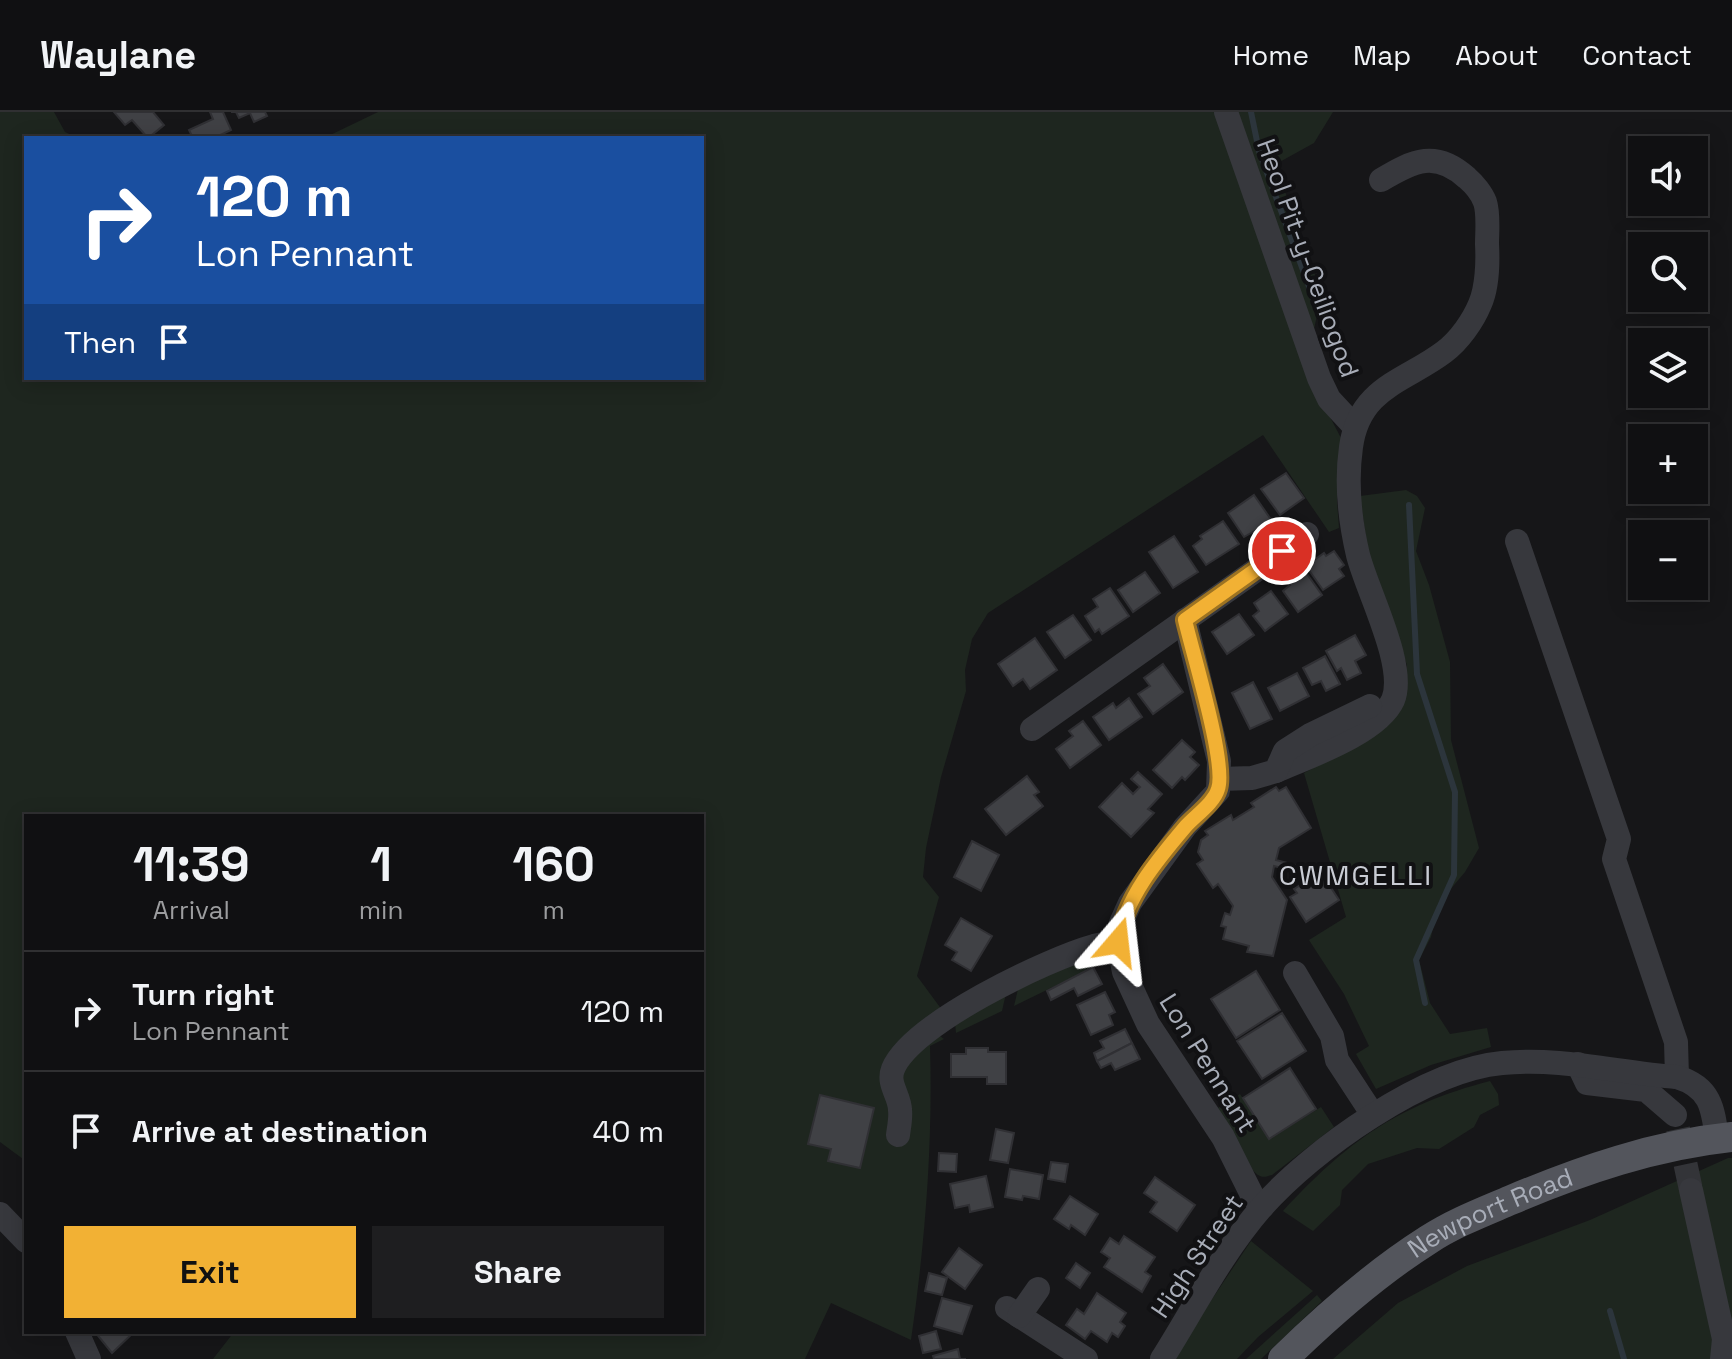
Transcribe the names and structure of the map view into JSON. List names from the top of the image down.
{
  "streets": {
    "main road": ["Newport Road"],
    "street": ["Heol Pit-y-Ceiliogod", "Lon Pennant", "High Street"]
  },
  "crossings": [
    ["Lon Pennant", "High Street"]
  ],
  "districts": ["CWMGELLI"],
  "page": {
    "header": "Waylane",
    "nav": [
      "Home",
      "Map",
      "About",
      "Contact"
    ],
    "map_buttons": ["+", "−"],
    "turn": ["120 m", "Lon Pennant"],
    "then": "Then",
    "eta": [
      "11:39",
      "Arrival",
      "1",
      "min",
      "160",
      "m"
    ],
    "list": [
      {
        "name": "Turn right",
        "note": "Lon Pennant",
        "value": "120 m"
      },
      {
        "name": "Arrive at destination",
        "value": "40 m"
      }
    ],
    "buttons": ["Exit", "Share"]
  }
}
